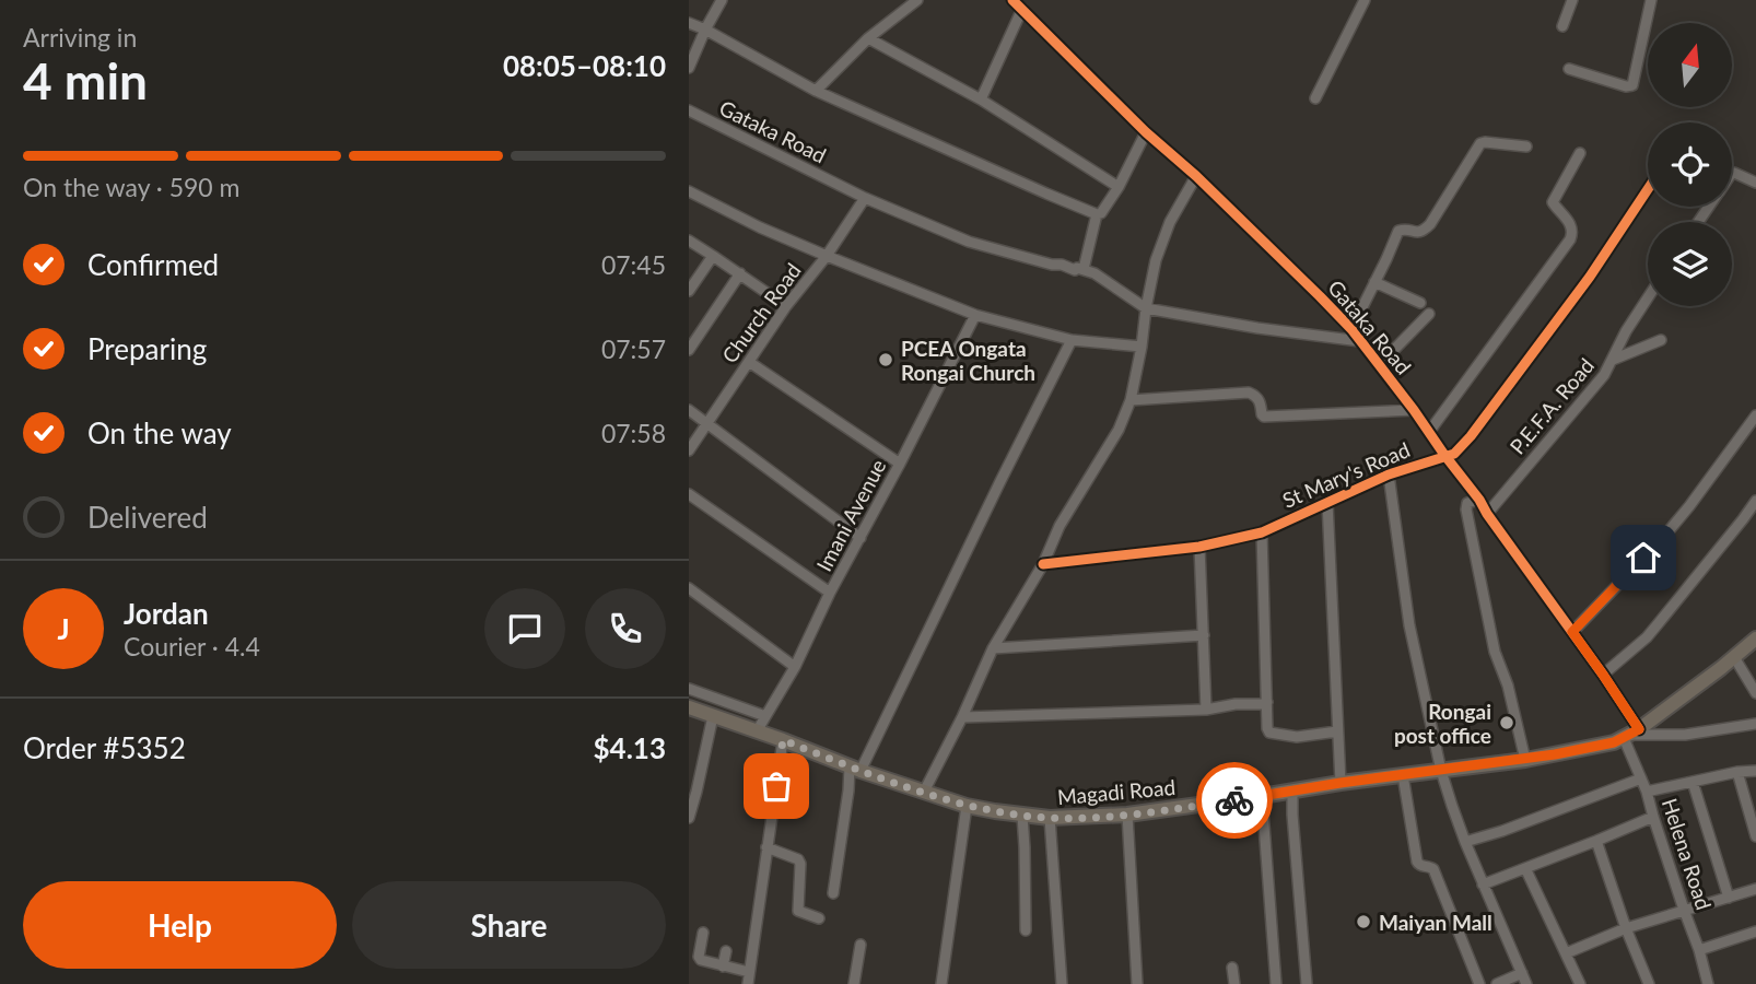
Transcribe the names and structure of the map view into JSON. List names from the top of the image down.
{
  "streets": {
    "highway": ["Magadi Road"],
    "street": [
      "Gataka Road",
      "Church Road",
      "P.E.F.A. Road",
      "St Mary's Road",
      "Imani Avenue",
      "Helena Road"
    ]
  },
  "crossings": [
    ["Gataka Road", "Church Road"],
    ["Gataka Road", "P.E.F.A. Road"],
    ["Gataka Road", "St Mary's Road"],
    ["Gataka Road", "Magadi Road"],
    ["Gataka Road", "Helena Road"],
    ["Imani Avenue", "Magadi Road"],
    ["Magadi Road", "Helena Road"]
  ],
  "places": ["PCEA Ongata Rongai Church", "Rongai post office", "Maiyan Mall"],
  "north": "top",
  "page": {
    "heading": ["4 min", "Arriving in", "08:05–08:10"],
    "panel": [
      "Jordan",
      "Courier · 4.4",
      "Order #5352",
      "$4.13"
    ],
    "bar": "On the way · 590 m",
    "list": [
      ["Confirmed", "07:45"],
      ["Preparing", "07:57"],
      ["On the way", "07:58"],
      "Delivered"
    ],
    "round": "J",
    "buttons": ["Help", "Share"]
  }
}
